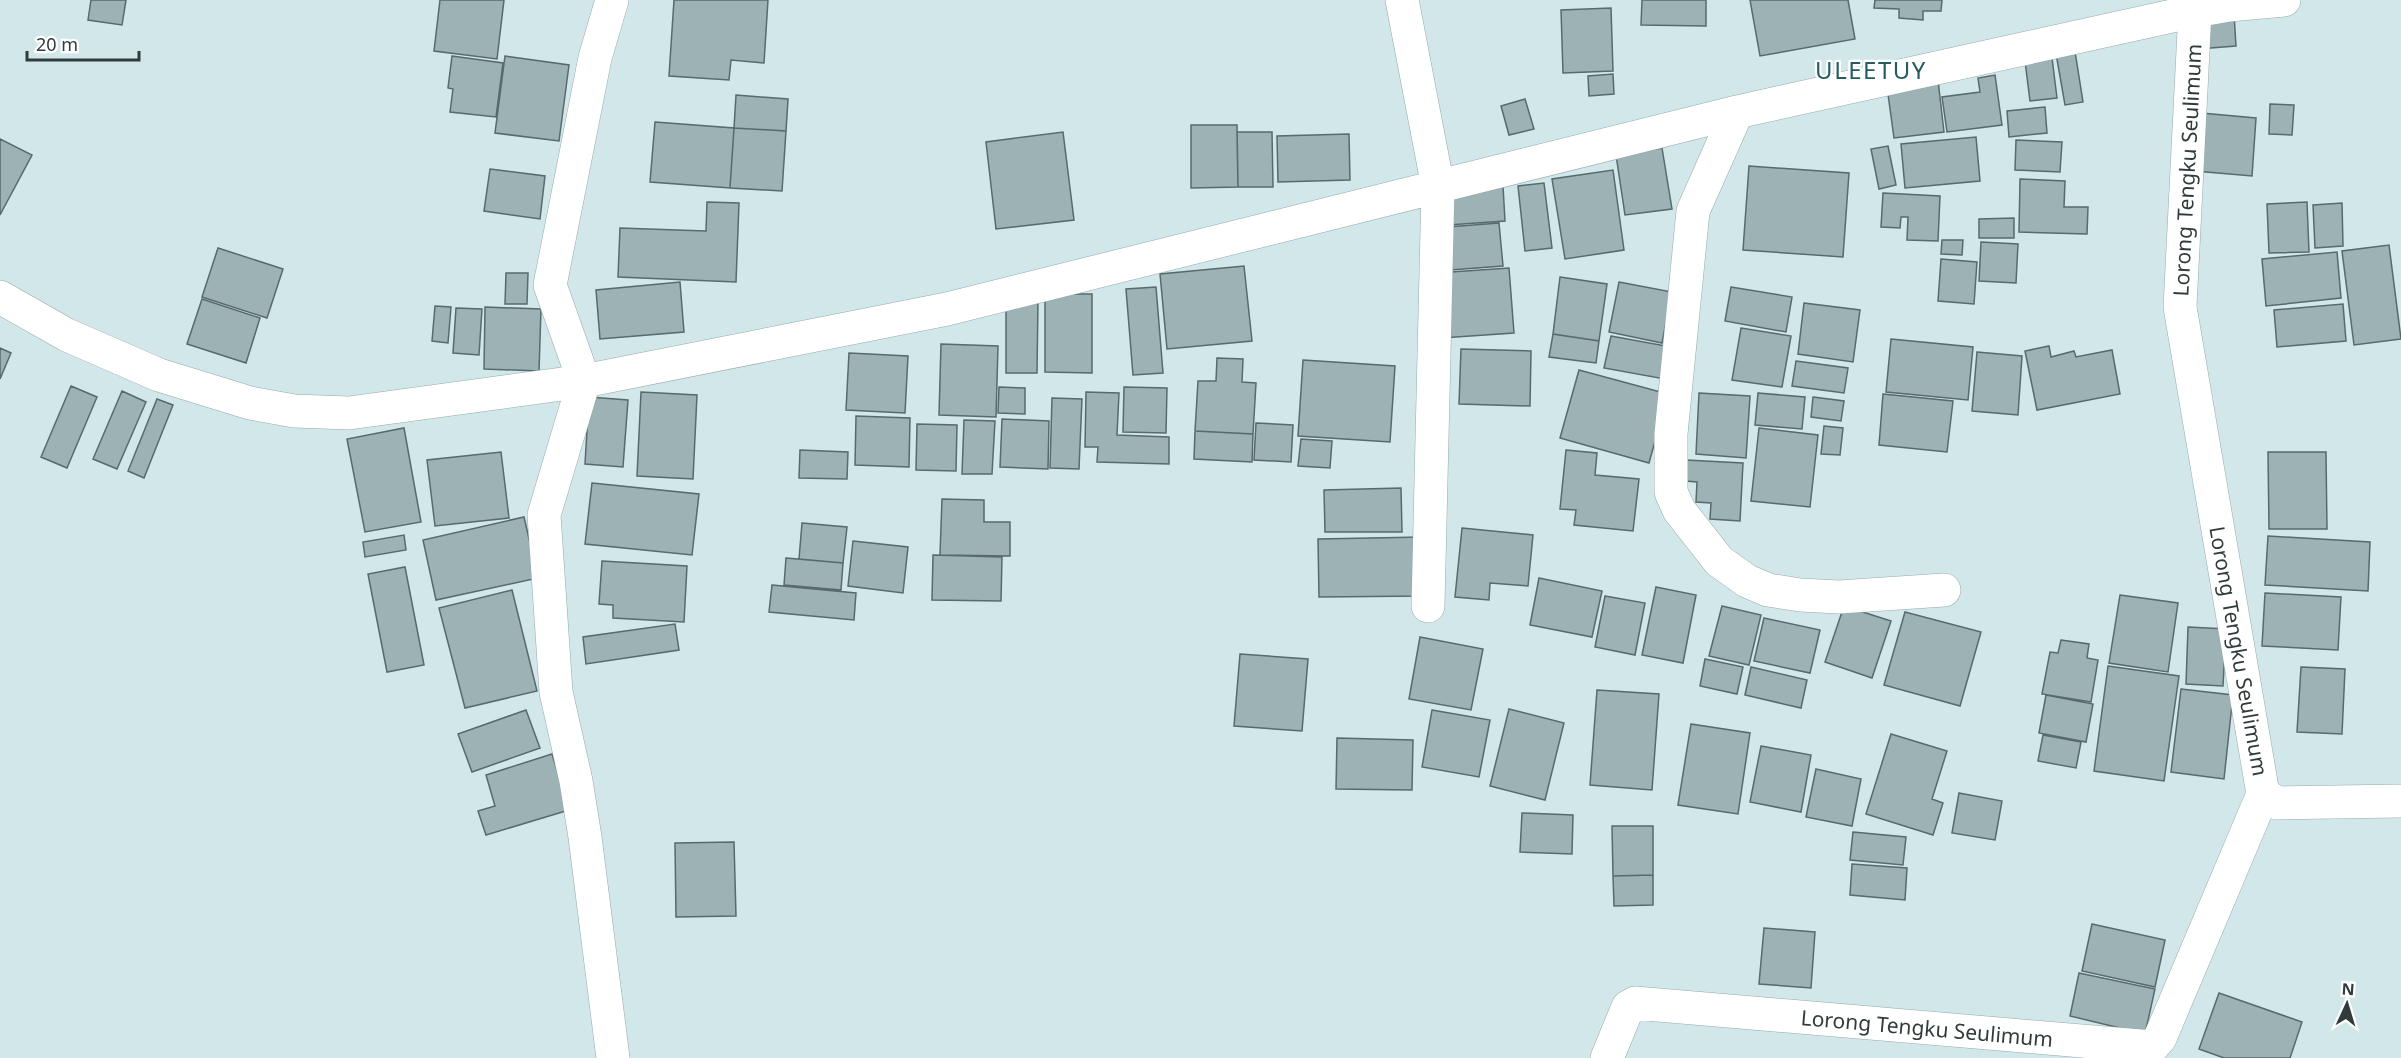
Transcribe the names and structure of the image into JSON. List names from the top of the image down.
{
  "streets": {
    "street": ["Lorong Tengku Seulimum"]
  },
  "districts": ["ULEETUY"],
  "scale_bar": "20 m",
  "north": "top"
}
